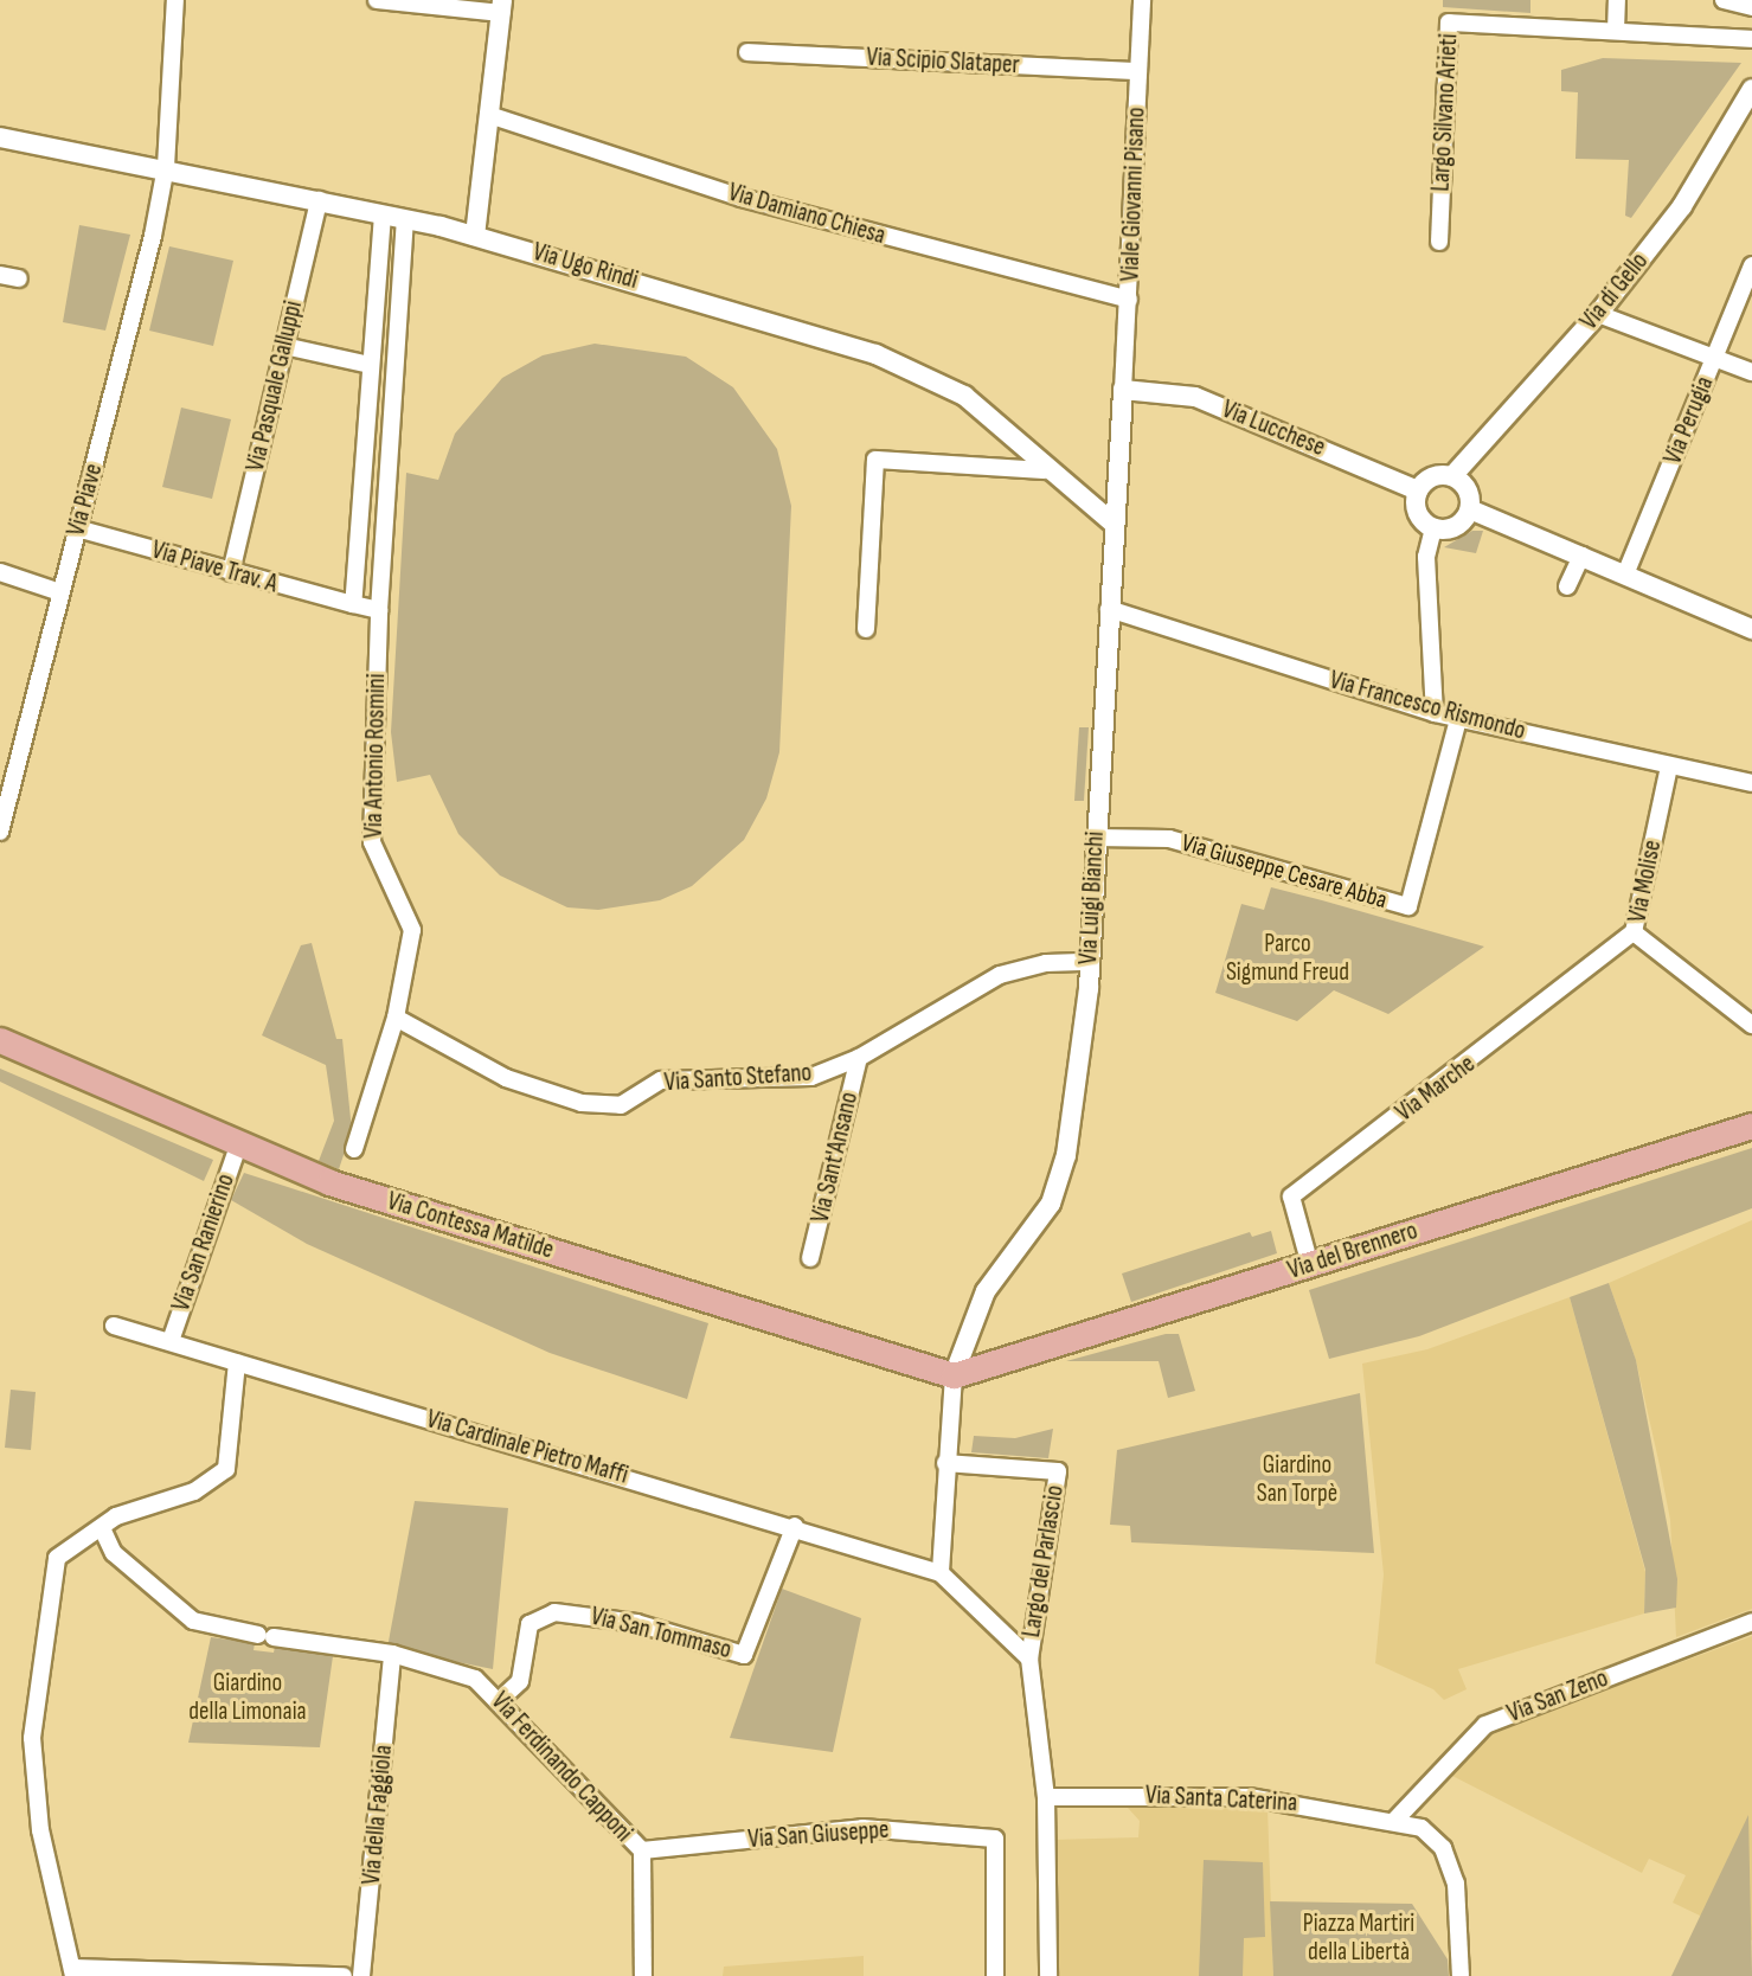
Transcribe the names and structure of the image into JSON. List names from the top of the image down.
{
  "streets": {
    "main road": ["Via Contessa Matilde", "Via del Brennero"],
    "street": [
      "Via Scipio Slataper",
      "Largo Silvano Arieti",
      "Viale Giovanni Pisano",
      "Via Damiano Chiesa",
      "Via Ugo Rindi",
      "Via di Gello",
      "Via Pasquale Galluppi",
      "Via Perugia",
      "Via Lucchese",
      "Via Piave",
      "Via Piave Trav. A",
      "Via Francesco Rismondo",
      "Via Antonio Rosmini",
      "Via Giuseppe Cesare Abba",
      "Via Molise",
      "Via Luigi Bianchi",
      "Via Santo Stefano",
      "Via Marche",
      "Via Sant'Ansano",
      "Via San Ranierino",
      "Via Cardinale Pietro Maffi",
      "Largo del Parlascio",
      "Via San Tommaso",
      "Via San Zeno",
      "Via Ferdinando Capponi",
      "Via Santa Caterina",
      "Via della Faggiola",
      "Via San Giuseppe"
    ]
  },
  "crossings": [
    ["Via Scipio Slataper", "Viale Giovanni Pisano"],
    ["Viale Giovanni Pisano", "Via Damiano Chiesa"],
    ["Viale Giovanni Pisano", "Via Lucchese"],
    ["Viale Giovanni Pisano", "Via Luigi Bianchi"],
    ["Via Ugo Rindi", "Via Pasquale Galluppi"],
    ["Via Ugo Rindi", "Via Piave"],
    ["Via Ugo Rindi", "Via Antonio Rosmini"],
    ["Via Ugo Rindi", "Via Luigi Bianchi"],
    ["Via di Gello", "Via Lucchese"],
    ["Via Pasquale Galluppi", "Via Piave Trav. A"],
    ["Via Lucchese", "Via Luigi Bianchi"],
    ["Via Piave", "Via Piave Trav. A"],
    ["Via Francesco Rismondo", "Via Giuseppe Cesare Abba"],
    ["Via Francesco Rismondo", "Via Molise"],
    ["Via Francesco Rismondo", "Via Luigi Bianchi"],
    ["Via Antonio Rosmini", "Via Santo Stefano"],
    ["Via Giuseppe Cesare Abba", "Via Luigi Bianchi"],
    ["Via Molise", "Via Marche"],
    ["Via Luigi Bianchi", "Via Santo Stefano"],
    ["Via Luigi Bianchi", "Via Contessa Matilde"],
    ["Via Luigi Bianchi", "Via del Brennero"],
    ["Via Santo Stefano", "Via Sant'Ansano"],
    ["Via Marche", "Via del Brennero"],
    ["Via Contessa Matilde", "Via San Ranierino"],
    ["Via Contessa Matilde", "Via del Brennero"],
    ["Via San Ranierino", "Via Cardinale Pietro Maffi"],
    ["Via Cardinale Pietro Maffi", "Largo del Parlascio"],
    ["Via Cardinale Pietro Maffi", "Via San Tommaso"],
    ["Via San Tommaso", "Via Ferdinando Capponi"],
    ["Via San Zeno", "Via Santa Caterina"],
    ["Via Ferdinando Capponi", "Via della Faggiola"],
    ["Via Ferdinando Capponi", "Via San Giuseppe"]
  ],
  "parks": [
    "Parco Sigmund Freud",
    "Giardino San Torpè",
    "Giardino della Limonaia",
    "Piazza Martiri della Libertà"
  ]
}
